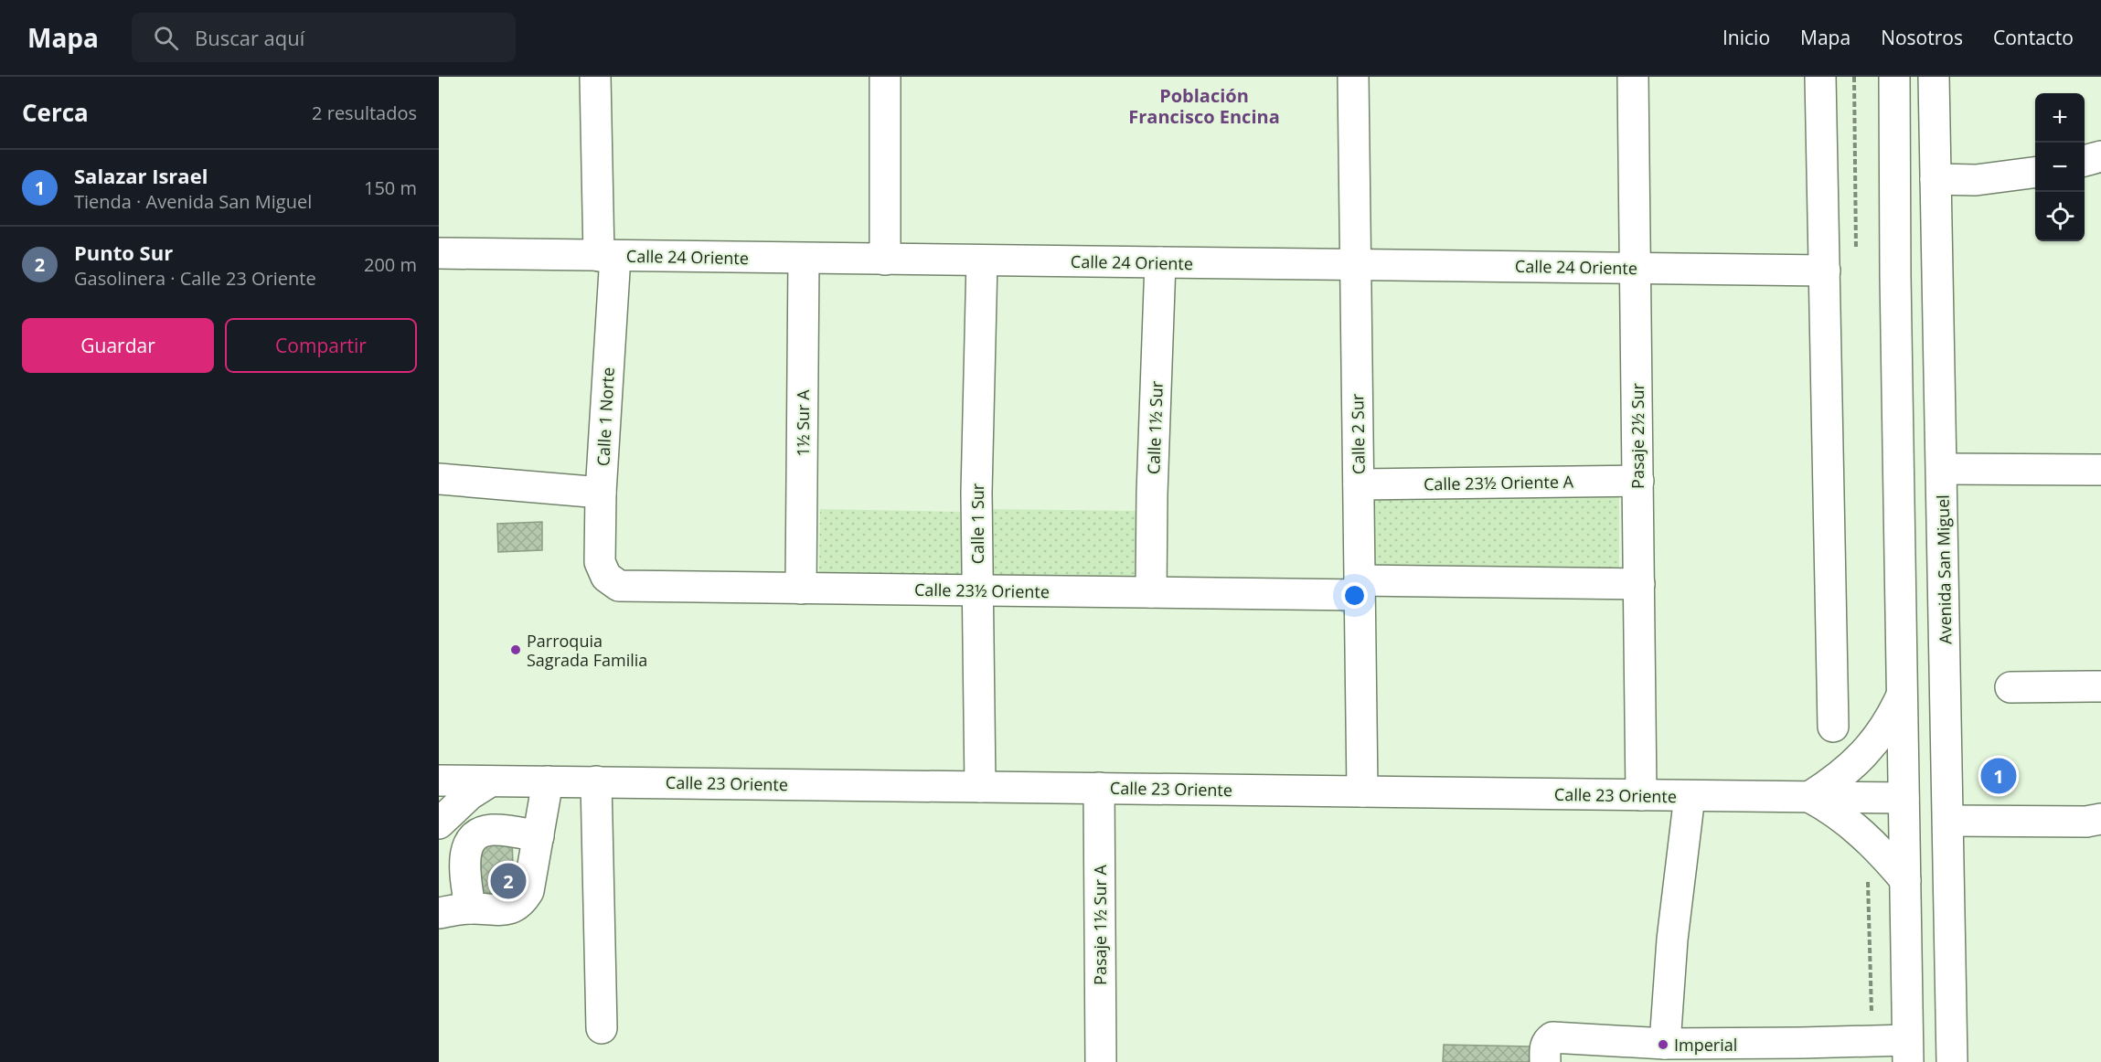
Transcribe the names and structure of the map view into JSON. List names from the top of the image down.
{
  "streets": {
    "main road": [
      "Calle 24 Oriente",
      "Calle 1 Norte",
      "1½ Sur A",
      "Calle 1½ Sur",
      "Calle 2 Sur",
      "Pasaje 2½ Sur",
      "Calle 23½ Oriente A",
      "Calle 1 Sur",
      "Avenida San Miguel",
      "Calle 23½ Oriente",
      "Calle 23 Oriente",
      "Pasaje 1½ Sur A"
    ]
  },
  "crossings": [
    ["Calle 24 Oriente", "Calle 1 Norte"],
    ["Calle 24 Oriente", "1½ Sur A"],
    ["Calle 24 Oriente", "Calle 1½ Sur"],
    ["Calle 24 Oriente", "Calle 2 Sur"],
    ["Calle 24 Oriente", "Pasaje 2½ Sur"],
    ["Calle 24 Oriente", "Calle 1 Sur"],
    ["Calle 1 Norte", "Calle 23½ Oriente"],
    ["1½ Sur A", "Calle 23½ Oriente"],
    ["Calle 1½ Sur", "Calle 23½ Oriente"],
    ["Calle 2 Sur", "Calle 23½ Oriente A"],
    ["Calle 2 Sur", "Calle 23½ Oriente"],
    ["Calle 2 Sur", "Calle 23 Oriente"],
    ["Pasaje 2½ Sur", "Calle 23½ Oriente A"],
    ["Pasaje 2½ Sur", "Calle 23 Oriente"],
    ["Calle 1 Sur", "Calle 23½ Oriente"],
    ["Calle 1 Sur", "Calle 23 Oriente"],
    ["Calle 23 Oriente", "Pasaje 1½ Sur A"]
  ],
  "districts": ["Población Francisco Encina"],
  "places": ["Parroquia Sagrada Familia", "Imperial"],
  "page": {
    "header": "Mapa",
    "search": "Buscar aquí",
    "nav": [
      "Inicio",
      "Mapa",
      "Nosotros",
      "Contacto"
    ],
    "heading": ["Cerca", "2 resultados"],
    "map_buttons": ["+", "−"],
    "list": [
      {
        "mark": "1",
        "name": "Salazar Israel",
        "note": "Tienda · Avenida San Miguel",
        "value": "150 m"
      },
      {
        "mark": "2",
        "name": "Punto Sur",
        "note": "Gasolinera · Calle 23 Oriente",
        "value": "200 m"
      }
    ],
    "buttons": ["Guardar", "Compartir"],
    "pins": ["1", "2"]
  }
}
